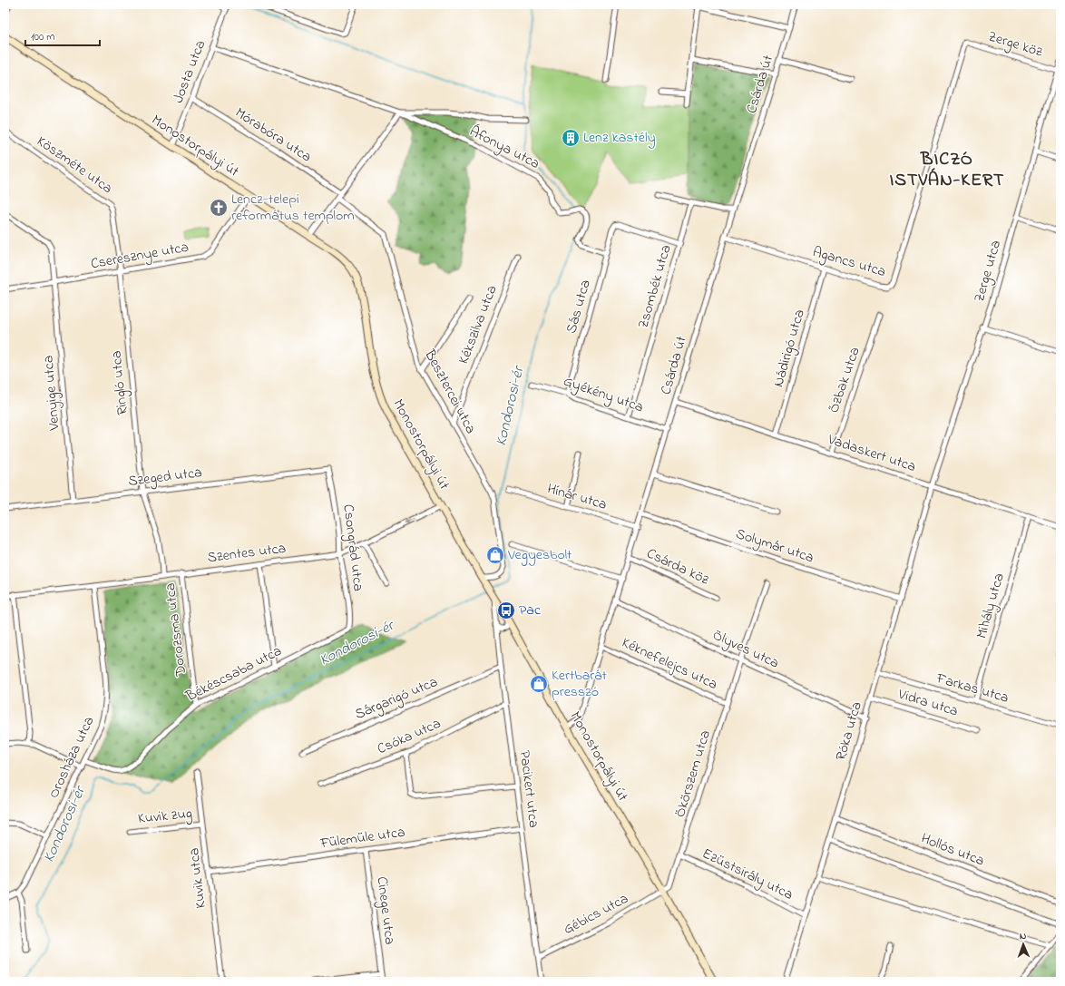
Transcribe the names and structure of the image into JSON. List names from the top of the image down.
{
  "streets": {
    "street": [
      "Zerge köz",
      "Josta utca",
      "Csárda út",
      "Mórabóra utca",
      "Monostorpályi út",
      "Áfonya utca",
      "Köszméte utca",
      "Cseresznye utca",
      "Agancs utca",
      "Zerge utca",
      "Zsombék utca",
      "Sás utca",
      "Kékszilva utca",
      "Nádirigó utca",
      "Őzbak utca",
      "Ringló utca",
      "Besztercei utca",
      "Venyige utca",
      "Gyékény utca",
      "Vadaskert utca",
      "Szeged utca",
      "Hínár utca",
      "Solymár utca",
      "Csongrád utca",
      "Szentes utca",
      "Csárda köz",
      "Mihály utca",
      "Dorozsma utca",
      "Ölyves utca",
      "Kéknefelejcs utca",
      "Békéscsaba utca",
      "Farkas utca",
      "Sárgarigó utca",
      "Vidra utca",
      "Róka utca",
      "Csóka utca",
      "Orosháza utca",
      "Ökörszem utca",
      "Pacikert utca",
      "Kuvik zug",
      "Fülemüle utca",
      "Hollós utca",
      "Ezüstsirály utca",
      "Kuvik utca",
      "Cinege utca",
      "Gébics utca"
    ]
  },
  "crossings": [
    ["Zerge köz", "Agancs utca"],
    ["Zerge köz", "Zerge utca"],
    ["Josta utca", "Mórabóra utca"],
    ["Josta utca", "Monostorpályi út"],
    ["Josta utca", "Áfonya utca"],
    ["Csárda út", "Monostorpályi út"],
    ["Csárda út", "Agancs utca"],
    ["Csárda út", "Gyékény utca"],
    ["Csárda út", "Vadaskert utca"],
    ["Csárda út", "Hínár utca"],
    ["Csárda út", "Solymár utca"],
    ["Csárda út", "Csárda köz"],
    ["Csárda út", "Ölyves utca"],
    ["Csárda út", "Kéknefelejcs utca"],
    ["Monostorpályi út", "Cseresznye utca"],
    ["Monostorpályi út", "Besztercei utca"],
    ["Monostorpályi út", "Szentes utca"],
    ["Monostorpályi út", "Ökörszem utca"],
    ["Monostorpályi út", "Pacikert utca"],
    ["Monostorpályi út", "Gébics utca"],
    ["Áfonya utca", "Sás utca"],
    ["Köszméte utca", "Cseresznye utca"],
    ["Köszméte utca", "Ringló utca"],
    ["Cseresznye utca", "Ringló utca"],
    ["Cseresznye utca", "Venyige utca"],
    ["Agancs utca", "Nádirigó utca"],
    ["Zerge utca", "Vadaskert utca"],
    ["Zerge utca", "Róka utca"],
    ["Zsombék utca", "Sás utca"],
    ["Zsombék utca", "Gyékény utca"],
    ["Sás utca", "Gyékény utca"],
    ["Kékszilva utca", "Besztercei utca"],
    ["Nádirigó utca", "Vadaskert utca"],
    ["Őzbak utca", "Vadaskert utca"],
    ["Ringló utca", "Szeged utca"],
    ["Venyige utca", "Szeged utca"],
    ["Vadaskert utca", "Mihály utca"],
    ["Vadaskert utca", "Róka utca"],
    ["Szeged utca", "Csongrád utca"],
    ["Solymár utca", "Róka utca"],
    ["Csongrád utca", "Szentes utca"],
    ["Csongrád utca", "Békéscsaba utca"],
    ["Szentes utca", "Dorozsma utca"],
    ["Szentes utca", "Orosháza utca"],
    ["Mihály utca", "Farkas utca"],
    ["Dorozsma utca", "Békéscsaba utca"],
    ["Ölyves utca", "Róka utca"],
    ["Ölyves utca", "Ökörszem utca"],
    ["Kéknefelejcs utca", "Ökörszem utca"],
    ["Békéscsaba utca", "Orosháza utca"],
    ["Farkas utca", "Róka utca"],
    ["Sárgarigó utca", "Pacikert utca"],
    ["Vidra utca", "Róka utca"],
    ["Róka utca", "Hollós utca"],
    ["Róka utca", "Ezüstsirály utca"],
    ["Csóka utca", "Pacikert utca"],
    ["Ökörszem utca", "Ezüstsirály utca"],
    ["Ökörszem utca", "Gébics utca"],
    ["Pacikert utca", "Fülemüle utca"],
    ["Pacikert utca", "Gébics utca"],
    ["Kuvik zug", "Kuvik utca"],
    ["Fülemüle utca", "Kuvik utca"],
    ["Fülemüle utca", "Cinege utca"]
  ],
  "districts": ["BICZÓ ISTVÁN-KERT"],
  "water": ["Kondorosi-ér"],
  "places": {
    "building": ["Lenz kastély"],
    "church": ["Lencz-telepi református templom"],
    "shop": ["Vegyesbolt", "Kertbarát presszó"],
    "bus stop": ["Pac"]
  },
  "scale_bar": "100 m",
  "north": "top"
}
